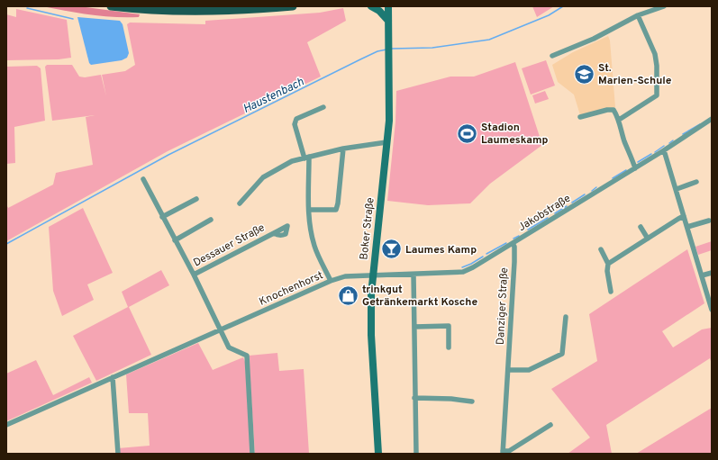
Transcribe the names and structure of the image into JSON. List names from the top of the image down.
{
  "streets": {
    "main road": ["Boker Straße"],
    "street": [
      "Jakobstraße",
      "Dessauer Straße",
      "Knochenhorst",
      "Danziger Straße"
    ]
  },
  "crossings": [
    ["Jakobstraße", "Boker Straße"],
    ["Jakobstraße", "Knochenhorst"],
    ["Jakobstraße", "Danziger Straße"],
    ["Boker Straße", "Knochenhorst"]
  ],
  "water": ["Haustenbach"],
  "places": {
    "school or university": ["St. Marien-Schule"],
    "sports": ["Stadion Laumeskamp"],
    "bar": ["Laumes Kamp"],
    "shop": ["trinkgut Getränkemarkt Kosche"]
  }
}
